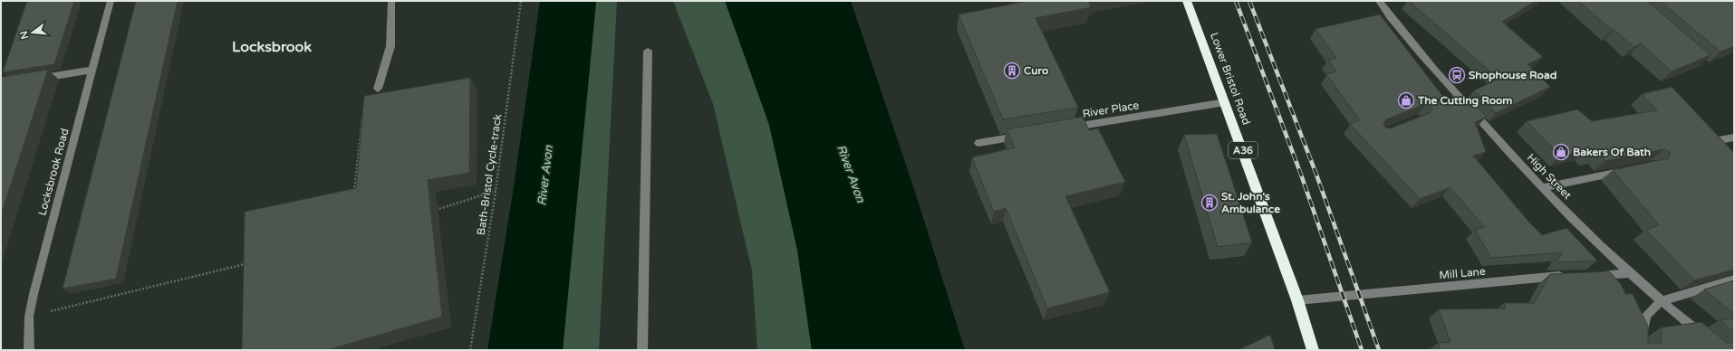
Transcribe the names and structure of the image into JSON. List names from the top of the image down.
{
  "streets": {
    "highway": ["Lower Bristol Road", "A36"],
    "street": [
      "River Place",
      "Locksbrook Road",
      "High Street",
      "Mill Lane"
    ],
    "path": ["Bath-Bristol Cycle-track"]
  },
  "crossings": [
    ["Lower Bristol Road", "River Place"],
    ["Lower Bristol Road", "Mill Lane"]
  ],
  "districts": ["Locksbrook"],
  "water": ["River Avon"],
  "places": {
    "building": ["Curo", "St. John's Ambulance"],
    "bus stop": ["Shophouse Road"],
    "shop": ["The Cutting Room", "Bakers Of Bath"]
  },
  "north": "left"
}
